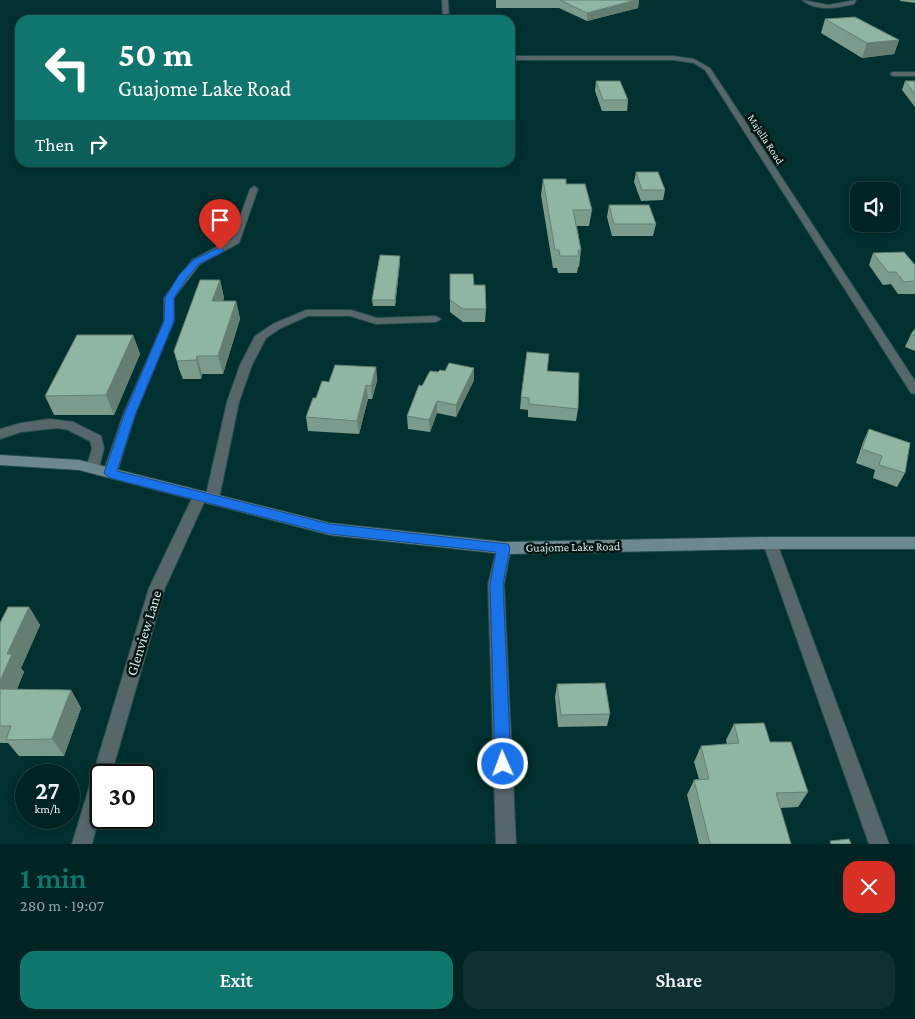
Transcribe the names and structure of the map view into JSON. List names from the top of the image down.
{
  "streets": {
    "street": ["Majella Road", "Guajome Lake Road", "Glenview Lane"]
  },
  "crossings": [
    ["Guajome Lake Road", "Glenview Lane"]
  ],
  "page": {
    "turn": ["50 m", "Guajome Lake Road"],
    "then": "Then",
    "speed": "27 km/h",
    "limit": "30",
    "heading": ["1 min", "280 m · 19:07"],
    "buttons": ["Exit", "Share"]
  }
}
